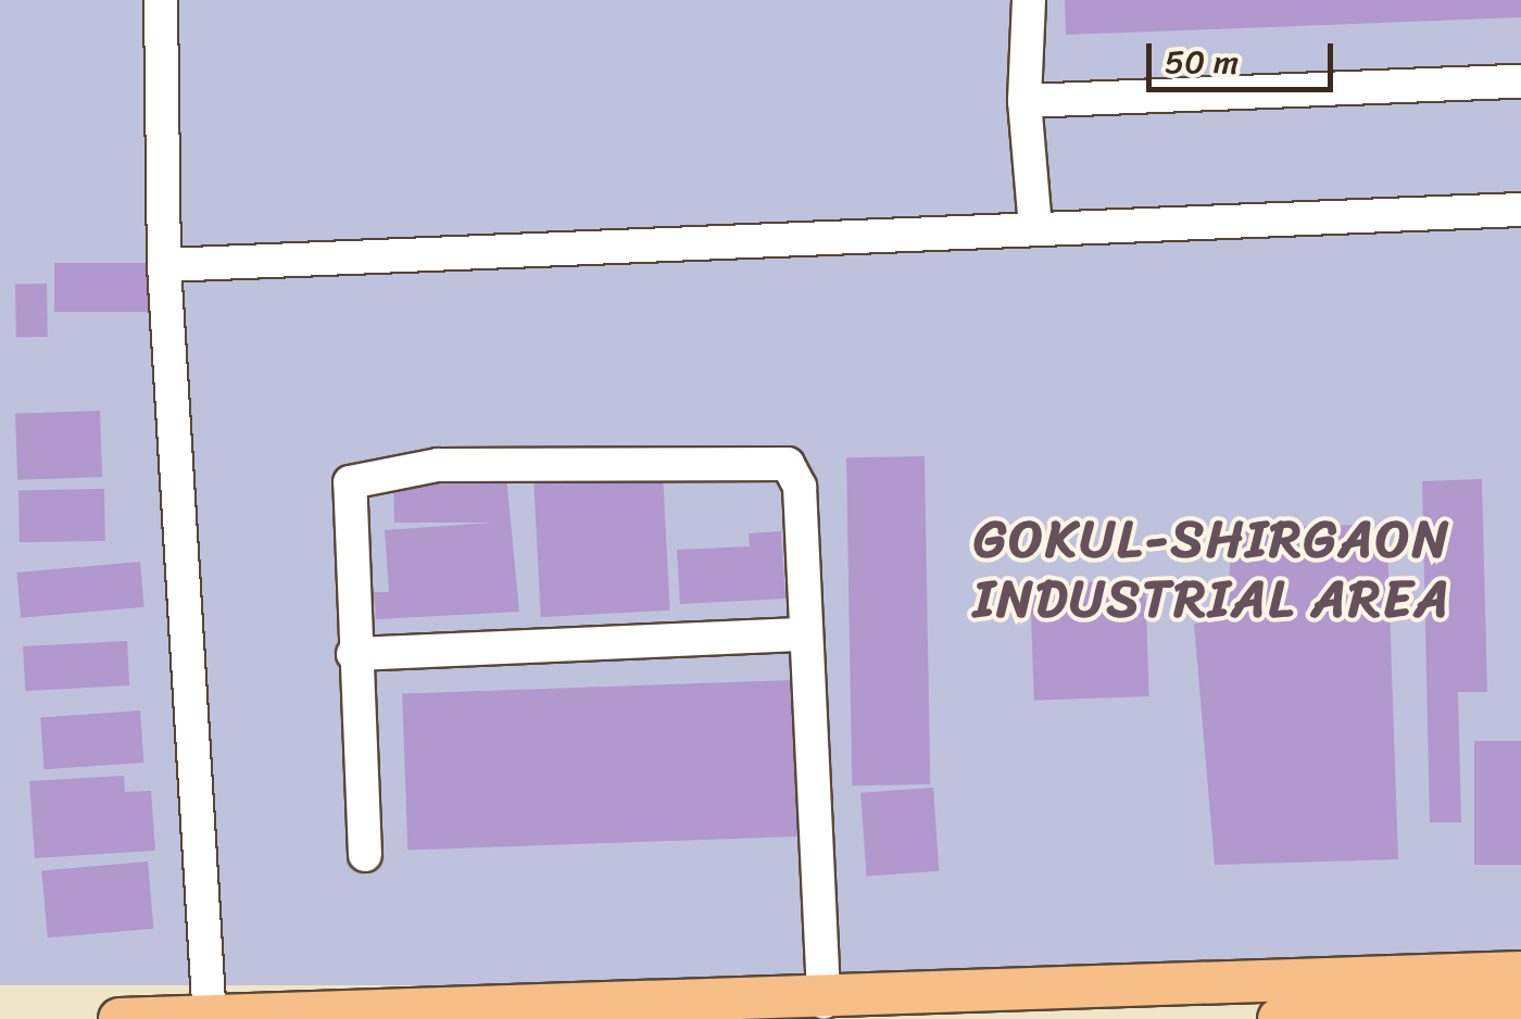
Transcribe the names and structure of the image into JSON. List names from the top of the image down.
{
  "districts": ["GOKUL-SHIRGAON INDUSTRIAL AREA"],
  "scale_bar": "50 m"
}
